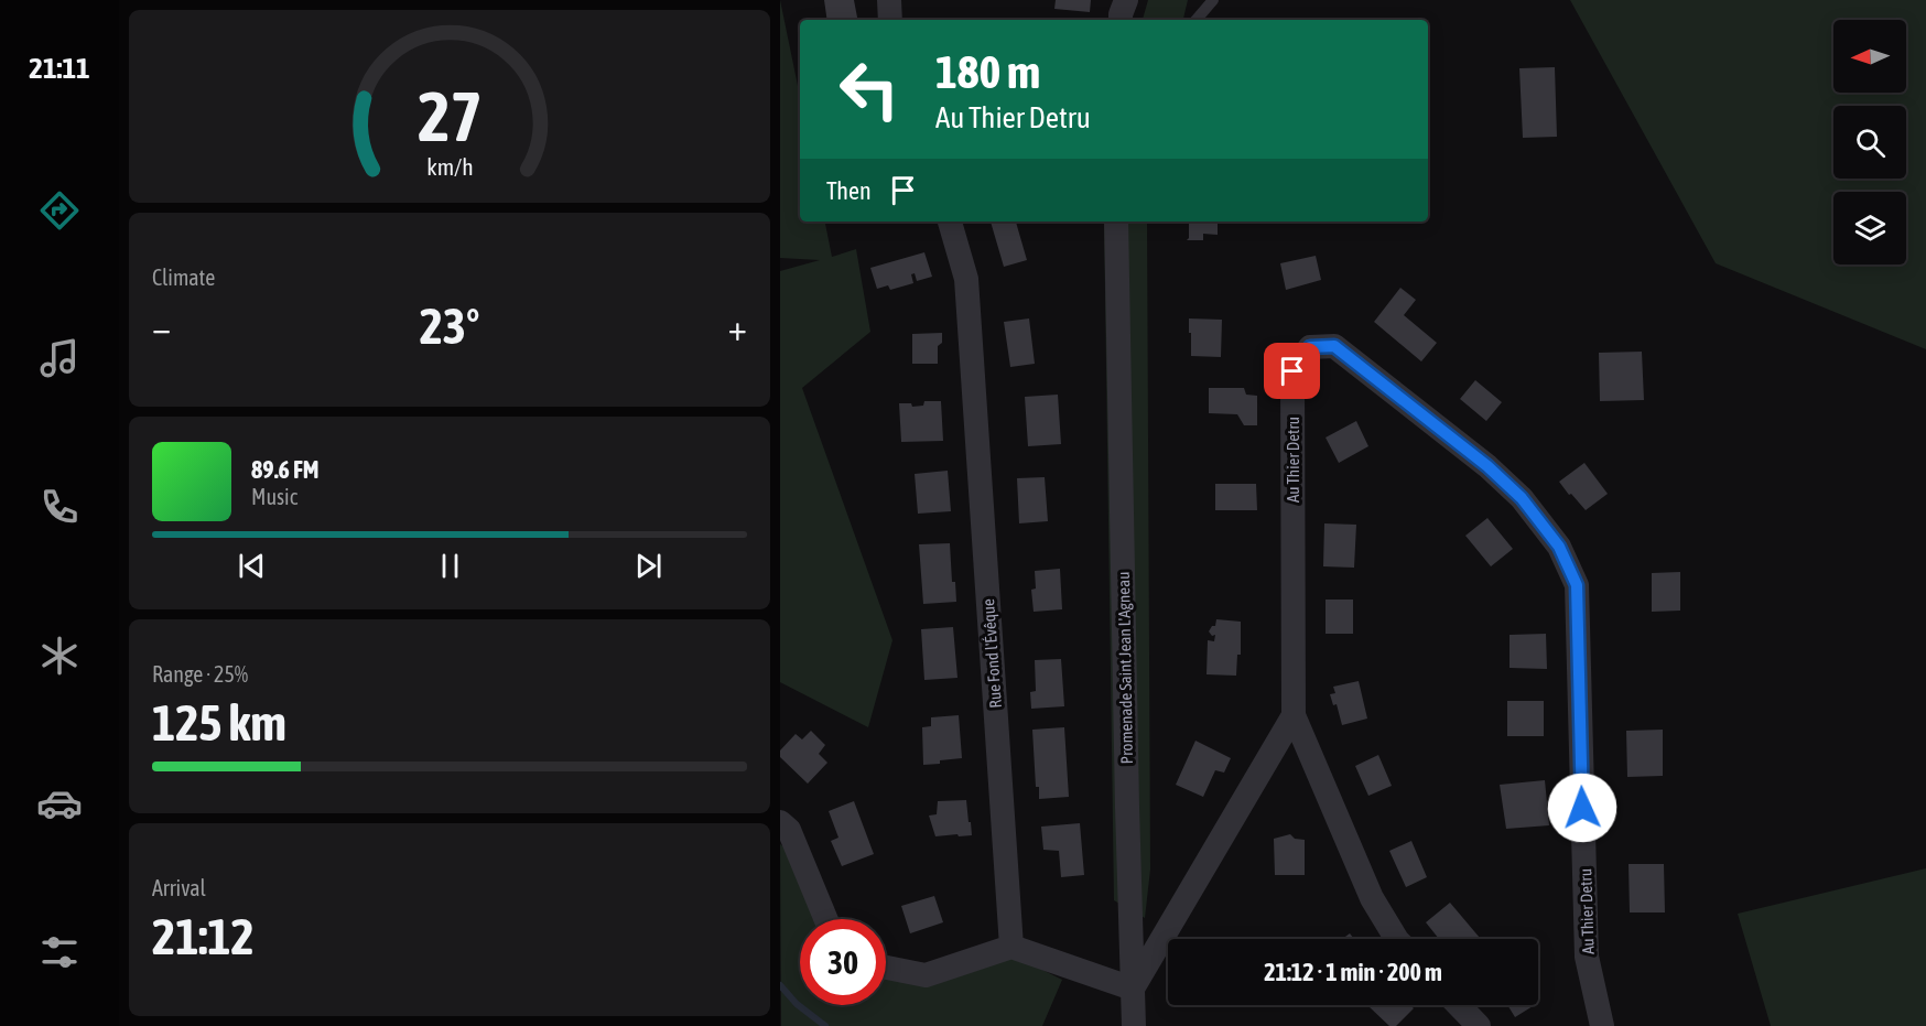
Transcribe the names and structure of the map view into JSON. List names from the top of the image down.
{
  "streets": {
    "street": ["Au Thier Detru", "Rue Fond l'Évêque", "Promenade Saint Jean L'Agneau"]
  },
  "north": "left",
  "page": {
    "tabs": "21:11",
    "turn": ["180 m", "Au Thier Detru"],
    "then": "Then",
    "tile": [
      "Climate",
      ["Range · 25%", "125 km"],
      ["Arrival", "21:12"]
    ],
    "heat": ["−", "23°", "+"],
    "song": ["89.6 FM", "Music"],
    "limit": "30",
    "trip": "21:12 · 1 min · 200 m",
    "gauge": ["27", "km/h"]
  }
}
